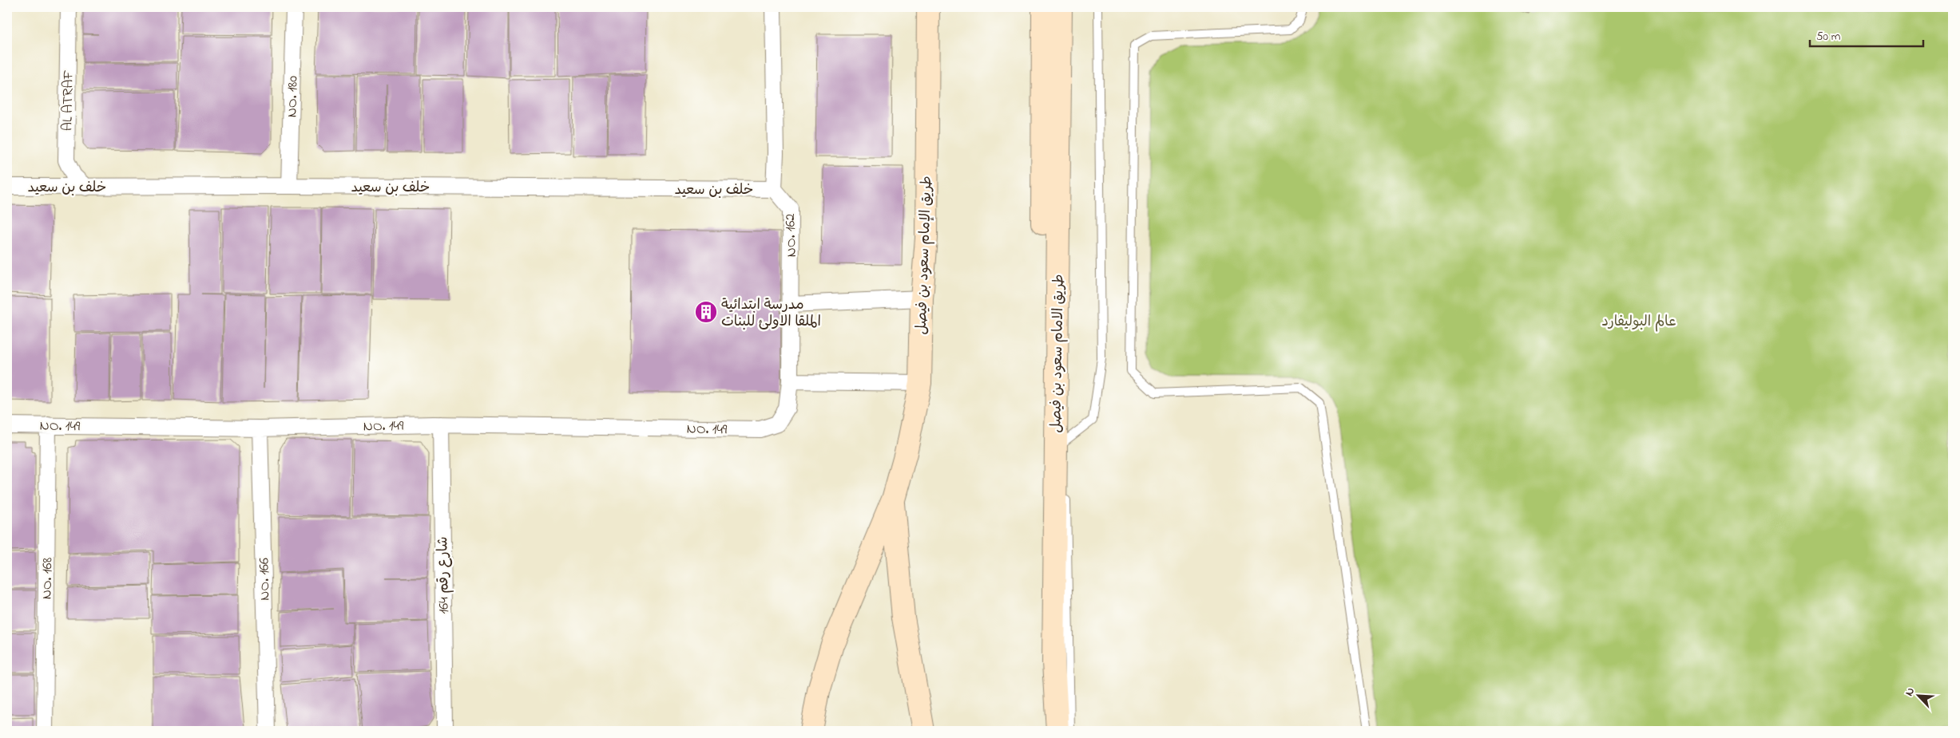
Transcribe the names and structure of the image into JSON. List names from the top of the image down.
{
  "streets": {
    "main road": ["طريق الإمام سعود بن فيصل", "طريق الامام سعود بن فيصل"],
    "street": [
      "NO. 180",
      "AL ATRAF",
      "خلف بن سعيد",
      "NO. 162",
      "NO. 149",
      "شارع رقم 164",
      "NO. 168",
      "NO. 166"
    ]
  },
  "crossings": [
    ["NO. 180", "خلف بن سعيد"],
    ["AL ATRAF", "خلف بن سعيد"],
    ["خلف بن سعيد", "NO. 162"],
    ["NO. 162", "NO. 149"],
    ["NO. 149", "شارع رقم 164"],
    ["NO. 149", "NO. 168"],
    ["NO. 149", "NO. 166"]
  ],
  "parks": ["عالم البوليفارد"],
  "places": {
    "building": ["مدرسة ابتدائية الملقا الاولئ للبنات"]
  },
  "scale_bar": "50 m",
  "north": "top left"
}
